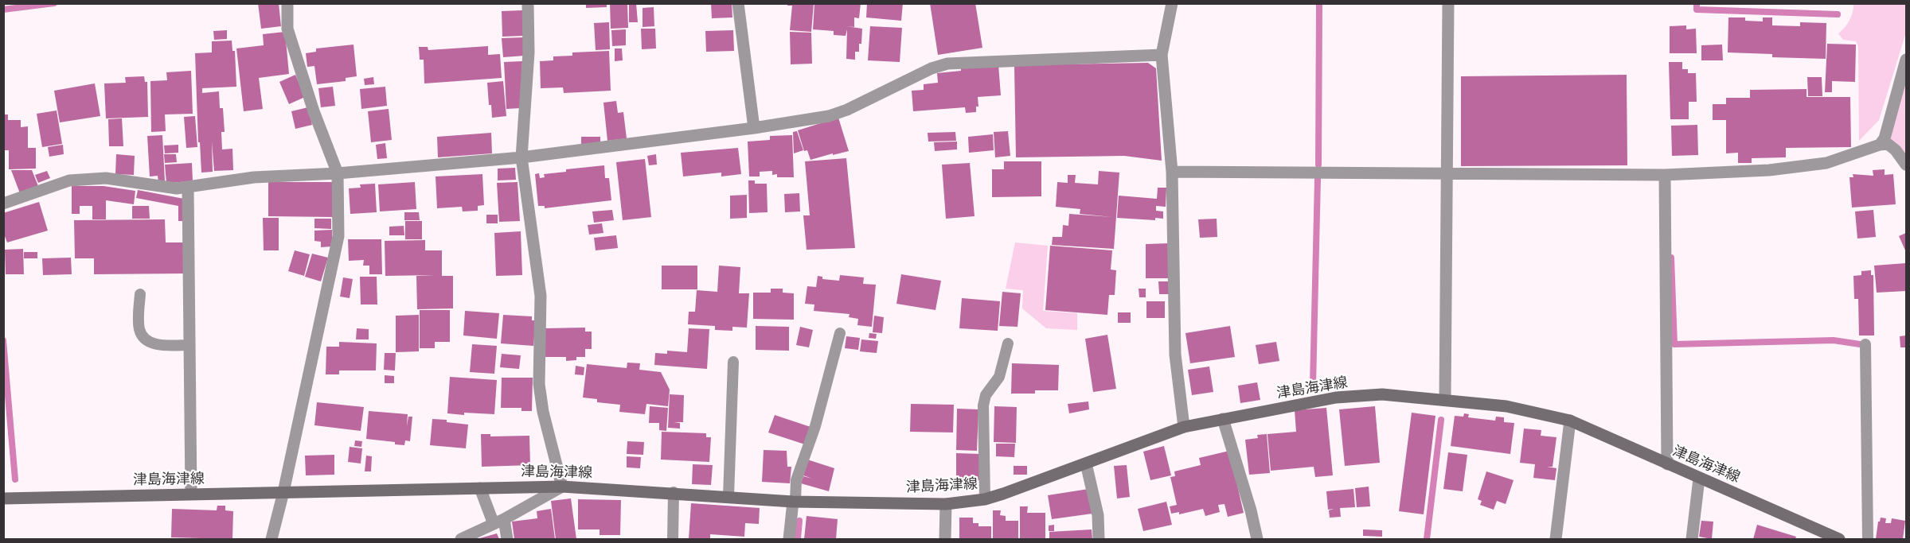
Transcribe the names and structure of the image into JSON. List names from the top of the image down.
{
  "streets": {
    "main road": ["津島海津線"]
  }
}
